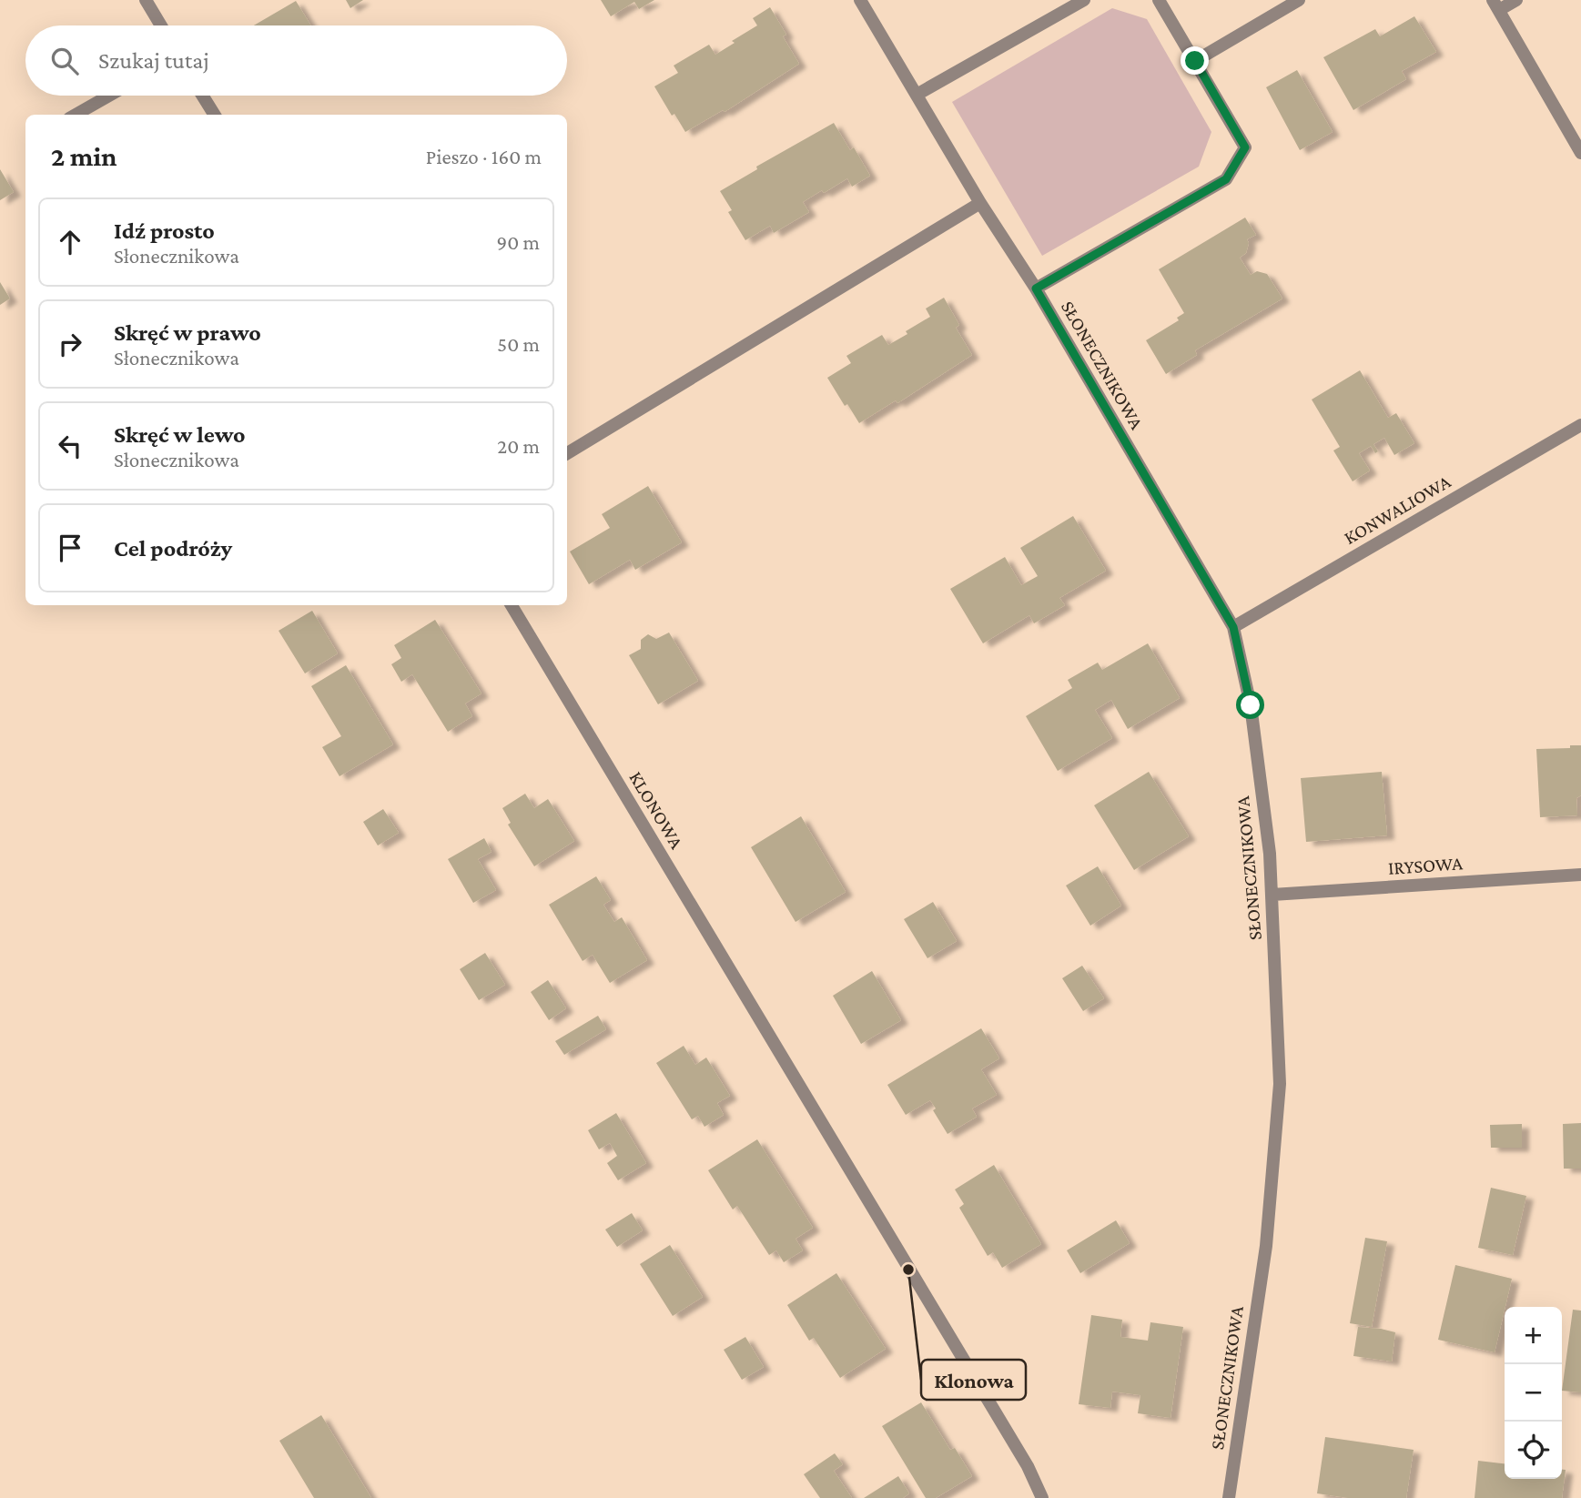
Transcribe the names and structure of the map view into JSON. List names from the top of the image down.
{
  "streets": {
    "street": [
      "SŁONECZNIKOWA",
      "KONWALIOWA",
      "KLONOWA",
      "IRYSOWA"
    ]
  },
  "crossings": [
    ["SŁONECZNIKOWA", "KONWALIOWA"],
    ["SŁONECZNIKOWA", "IRYSOWA"]
  ],
  "places": ["Klonowa"],
  "page": {
    "search": "Szukaj tutaj",
    "heading": ["2 min", "Pieszo · 160 m"],
    "list": [
      ["Idź prosto", "Słonecznikowa", "90 m"],
      ["Skręć w prawo", "Słonecznikowa", "50 m"],
      ["Skręć w lewo", "Słonecznikowa", "20 m"],
      "Cel podróży"
    ],
    "map_buttons": ["+", "−"]
  }
}
